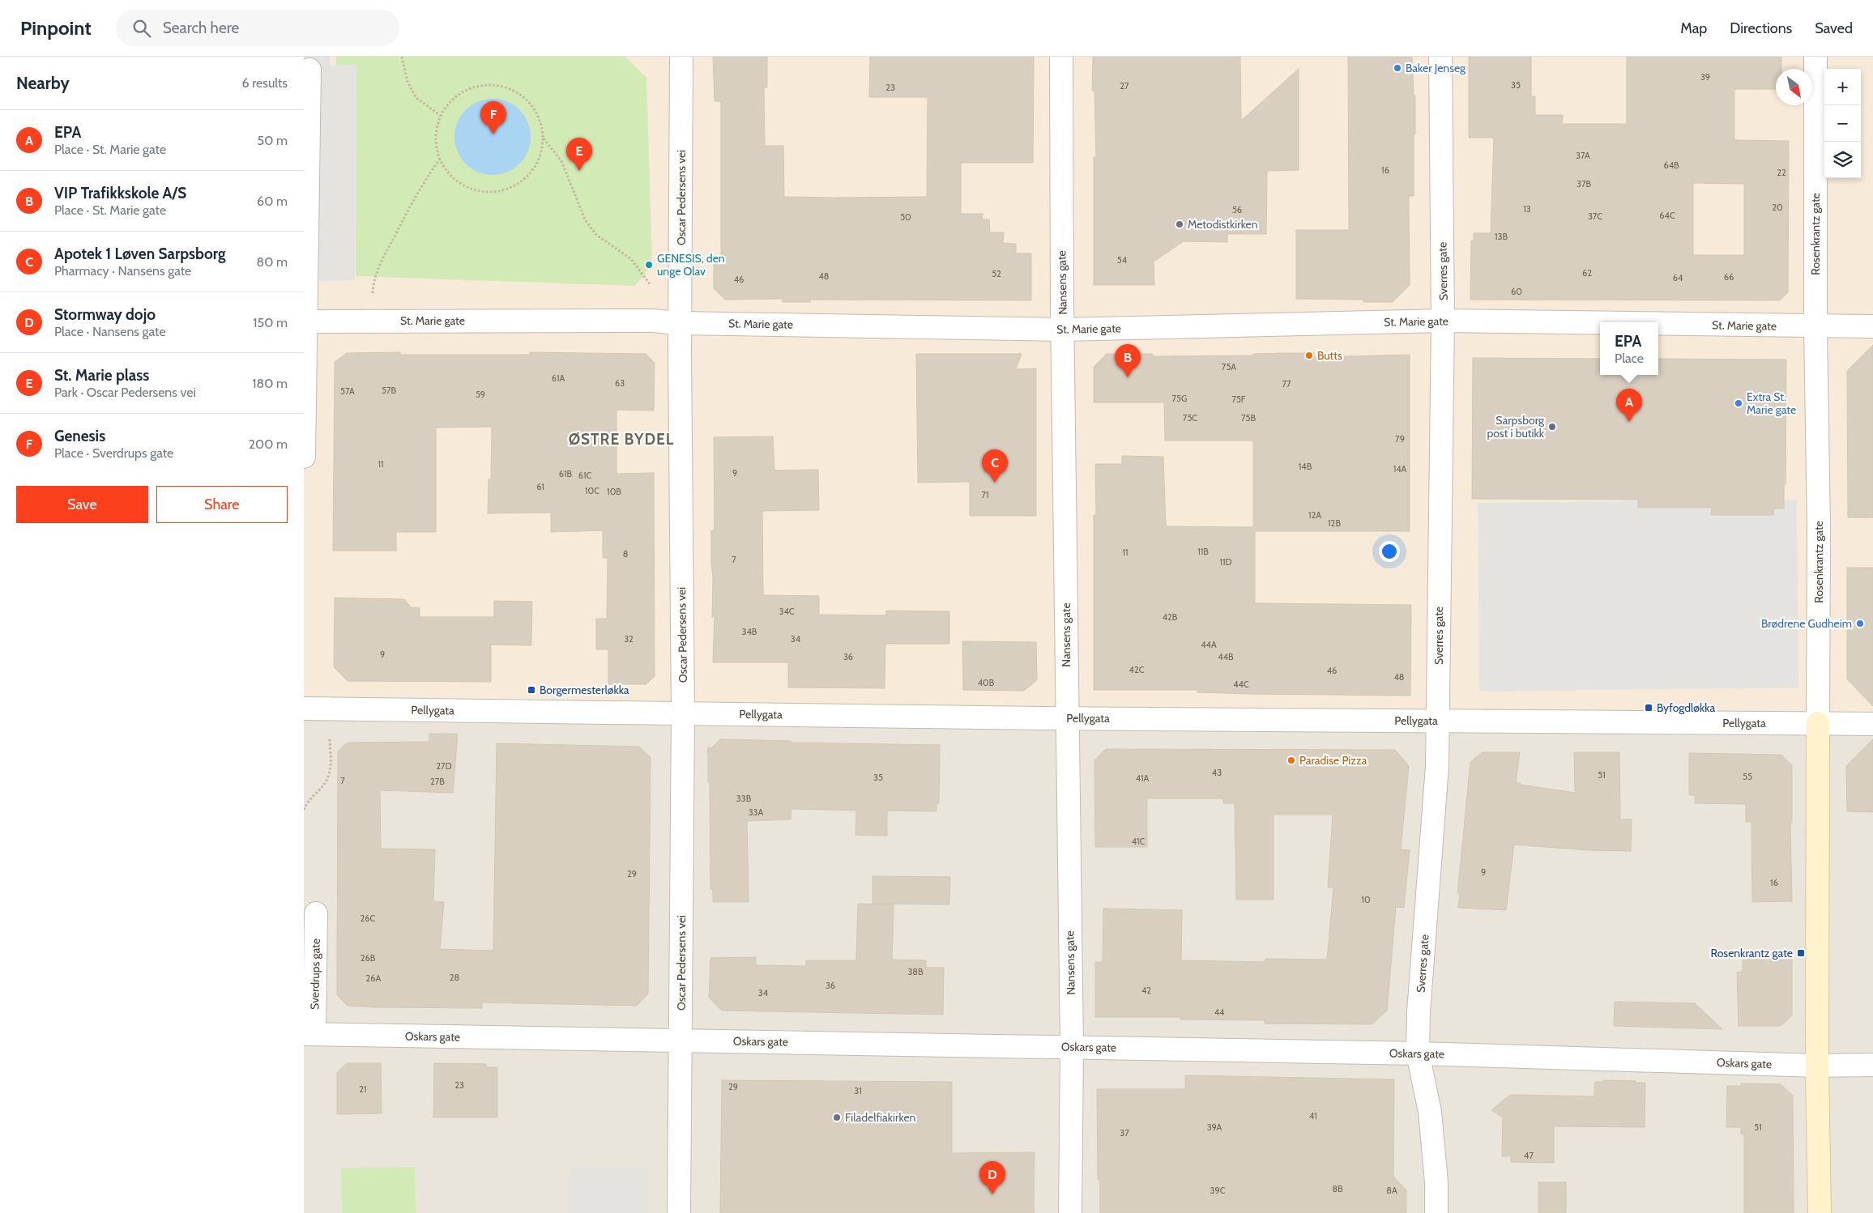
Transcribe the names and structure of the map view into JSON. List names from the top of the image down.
{
  "streets": {
    "street": [
      "Oscar Pedersens vei",
      "Rosenkrantz gate",
      "Sverres gate",
      "Nansens gate",
      "St. Marie gate",
      "Pellygata",
      "Sverdrups gate",
      "Oskars gate"
    ]
  },
  "crossings": [
    ["Oscar Pedersens vei", "St. Marie gate"],
    ["Oscar Pedersens vei", "Pellygata"],
    ["Oscar Pedersens vei", "Oskars gate"],
    ["Rosenkrantz gate", "St. Marie gate"],
    ["Rosenkrantz gate", "Pellygata"],
    ["Rosenkrantz gate", "Oskars gate"],
    ["Sverres gate", "St. Marie gate"],
    ["Sverres gate", "Pellygata"],
    ["Sverres gate", "Oskars gate"],
    ["Nansens gate", "St. Marie gate"],
    ["Nansens gate", "Pellygata"],
    ["Nansens gate", "Oskars gate"],
    ["Sverdrups gate", "Oskars gate"]
  ],
  "districts": ["ØSTRE BYDEL"],
  "places": {
    "other": [
      "Baker Jenseg",
      "Metodistkirken",
      "GENESIS, den unge Olav",
      "Butts",
      "Extra St. Marie gate",
      "Sarpsborg post i butikk",
      "Brødrene Gudheim",
      "Paradise Pizza",
      "Filadelfiakirken"
    ],
    "transit": ["Borgermesterløkka", "Byfogdløkka", "Rosenkrantz gate"]
  },
  "house_numbers": [
    "39",
    "35",
    "27",
    "23",
    "37A",
    "64B",
    "16",
    "22",
    "37B",
    "20",
    "13",
    "56",
    "64C",
    "37C",
    "50",
    "13B",
    "54",
    "62",
    "52",
    "48",
    "66",
    "64",
    "46",
    "60",
    "75A",
    "61A",
    "63",
    "77",
    "57B",
    "57A",
    "59",
    "75G",
    "75F",
    "75C",
    "75B",
    "79",
    "11",
    "14B",
    "14A",
    "9",
    "61B",
    "61C",
    "61",
    "10C",
    "10B",
    "71",
    "12A",
    "12B",
    "11B",
    "11",
    "8",
    "7",
    "11D",
    "34C",
    "42B",
    "34B",
    "32",
    "34",
    "44A",
    "9",
    "36",
    "44B",
    "42C",
    "46",
    "48",
    "40B",
    "44C",
    "27D",
    "43",
    "51",
    "55",
    "35",
    "41A",
    "7",
    "27B",
    "33B",
    "33A",
    "41C",
    "9",
    "29",
    "16",
    "10",
    "26C",
    "26B",
    "38B",
    "28",
    "26A",
    "36",
    "42",
    "34",
    "44",
    "23",
    "29",
    "21",
    "31",
    "41",
    "39A",
    "51",
    "37",
    "47",
    "8B",
    "39C",
    "8A"
  ],
  "north": "bottom right",
  "page": {
    "header": "Pinpoint",
    "search": "Search here",
    "nav": ["Map", "Directions", "Saved"],
    "heading": ["Nearby", "6 results"],
    "map_buttons": ["+", "−"],
    "pins": [
      "F",
      "E",
      "B",
      "A",
      "C",
      "D"
    ],
    "list": [
      {
        "mark": "A",
        "name": "EPA",
        "note": "Place · St. Marie gate",
        "value": "50 m"
      },
      {
        "mark": "B",
        "name": "VIP Trafikkskole A/S",
        "note": "Place · St. Marie gate",
        "value": "60 m"
      },
      {
        "mark": "C",
        "name": "Apotek 1 Løven Sarpsborg",
        "note": "Pharmacy · Nansens gate",
        "value": "80 m"
      },
      {
        "mark": "D",
        "name": "Stormway dojo",
        "note": "Place · Nansens gate",
        "value": "150 m"
      },
      {
        "mark": "E",
        "name": "St. Marie plass",
        "note": "Park · Oscar Pedersens vei",
        "value": "180 m"
      },
      {
        "mark": "F",
        "name": "Genesis",
        "note": "Place · Sverdrups gate",
        "value": "200 m"
      }
    ],
    "popup": ["EPA", "Place"],
    "buttons": ["Save", "Share"]
  }
}
